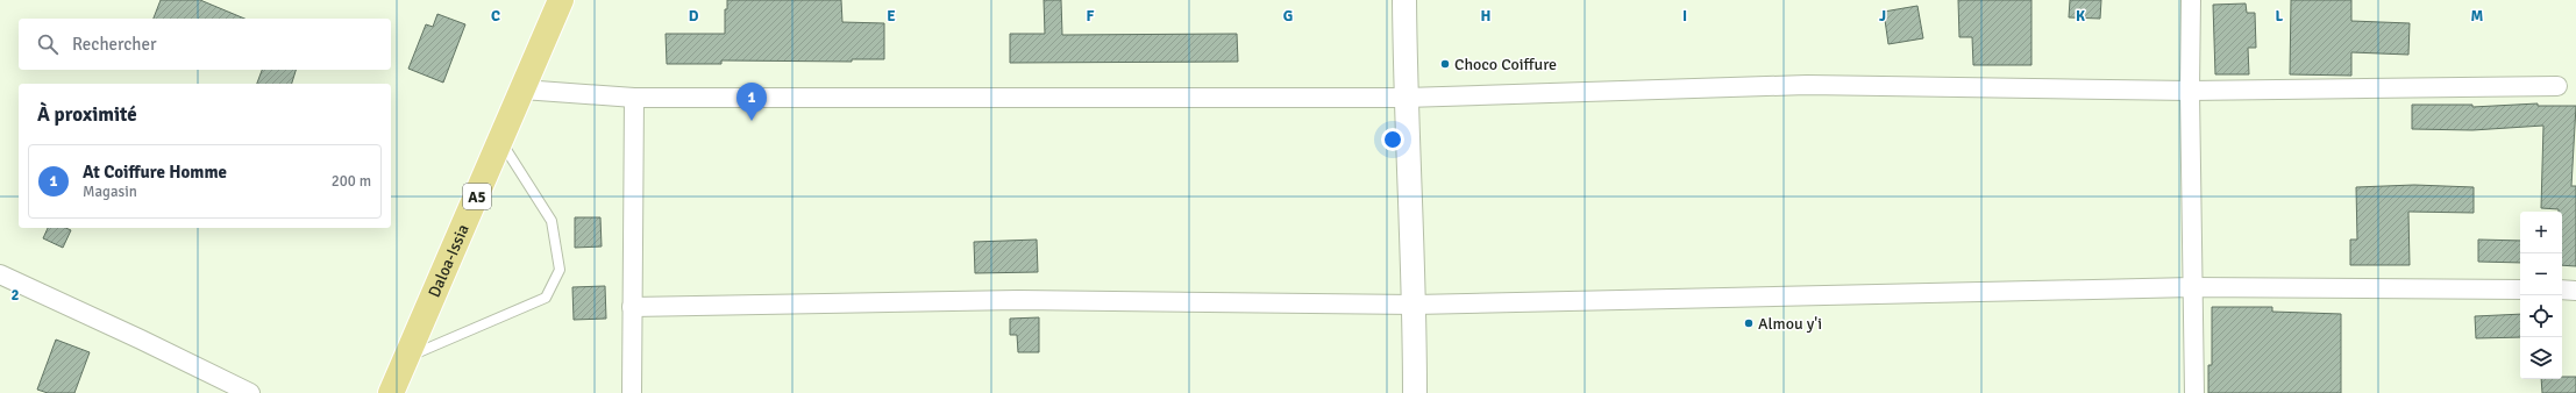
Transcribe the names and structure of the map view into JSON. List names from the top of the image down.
{
  "streets": {
    "main road": ["A5", "Daloa-Issia"]
  },
  "places": ["Choco Coiffure", "Almou y'i"],
  "page": {
    "search": "Rechercher",
    "pins": "1",
    "heading": "À proximité",
    "list": [
      {
        "mark": "1",
        "name": "At Coiffure Homme",
        "note": "Magasin",
        "value": "200 m"
      }
    ],
    "map_buttons": ["+", "−"]
  },
  "grid": {
    "columns": [
      "C",
      "D",
      "E",
      "F",
      "G",
      "H",
      "I",
      "J",
      "K",
      "L",
      "M"
    ],
    "rows": ["2"]
  }
}
